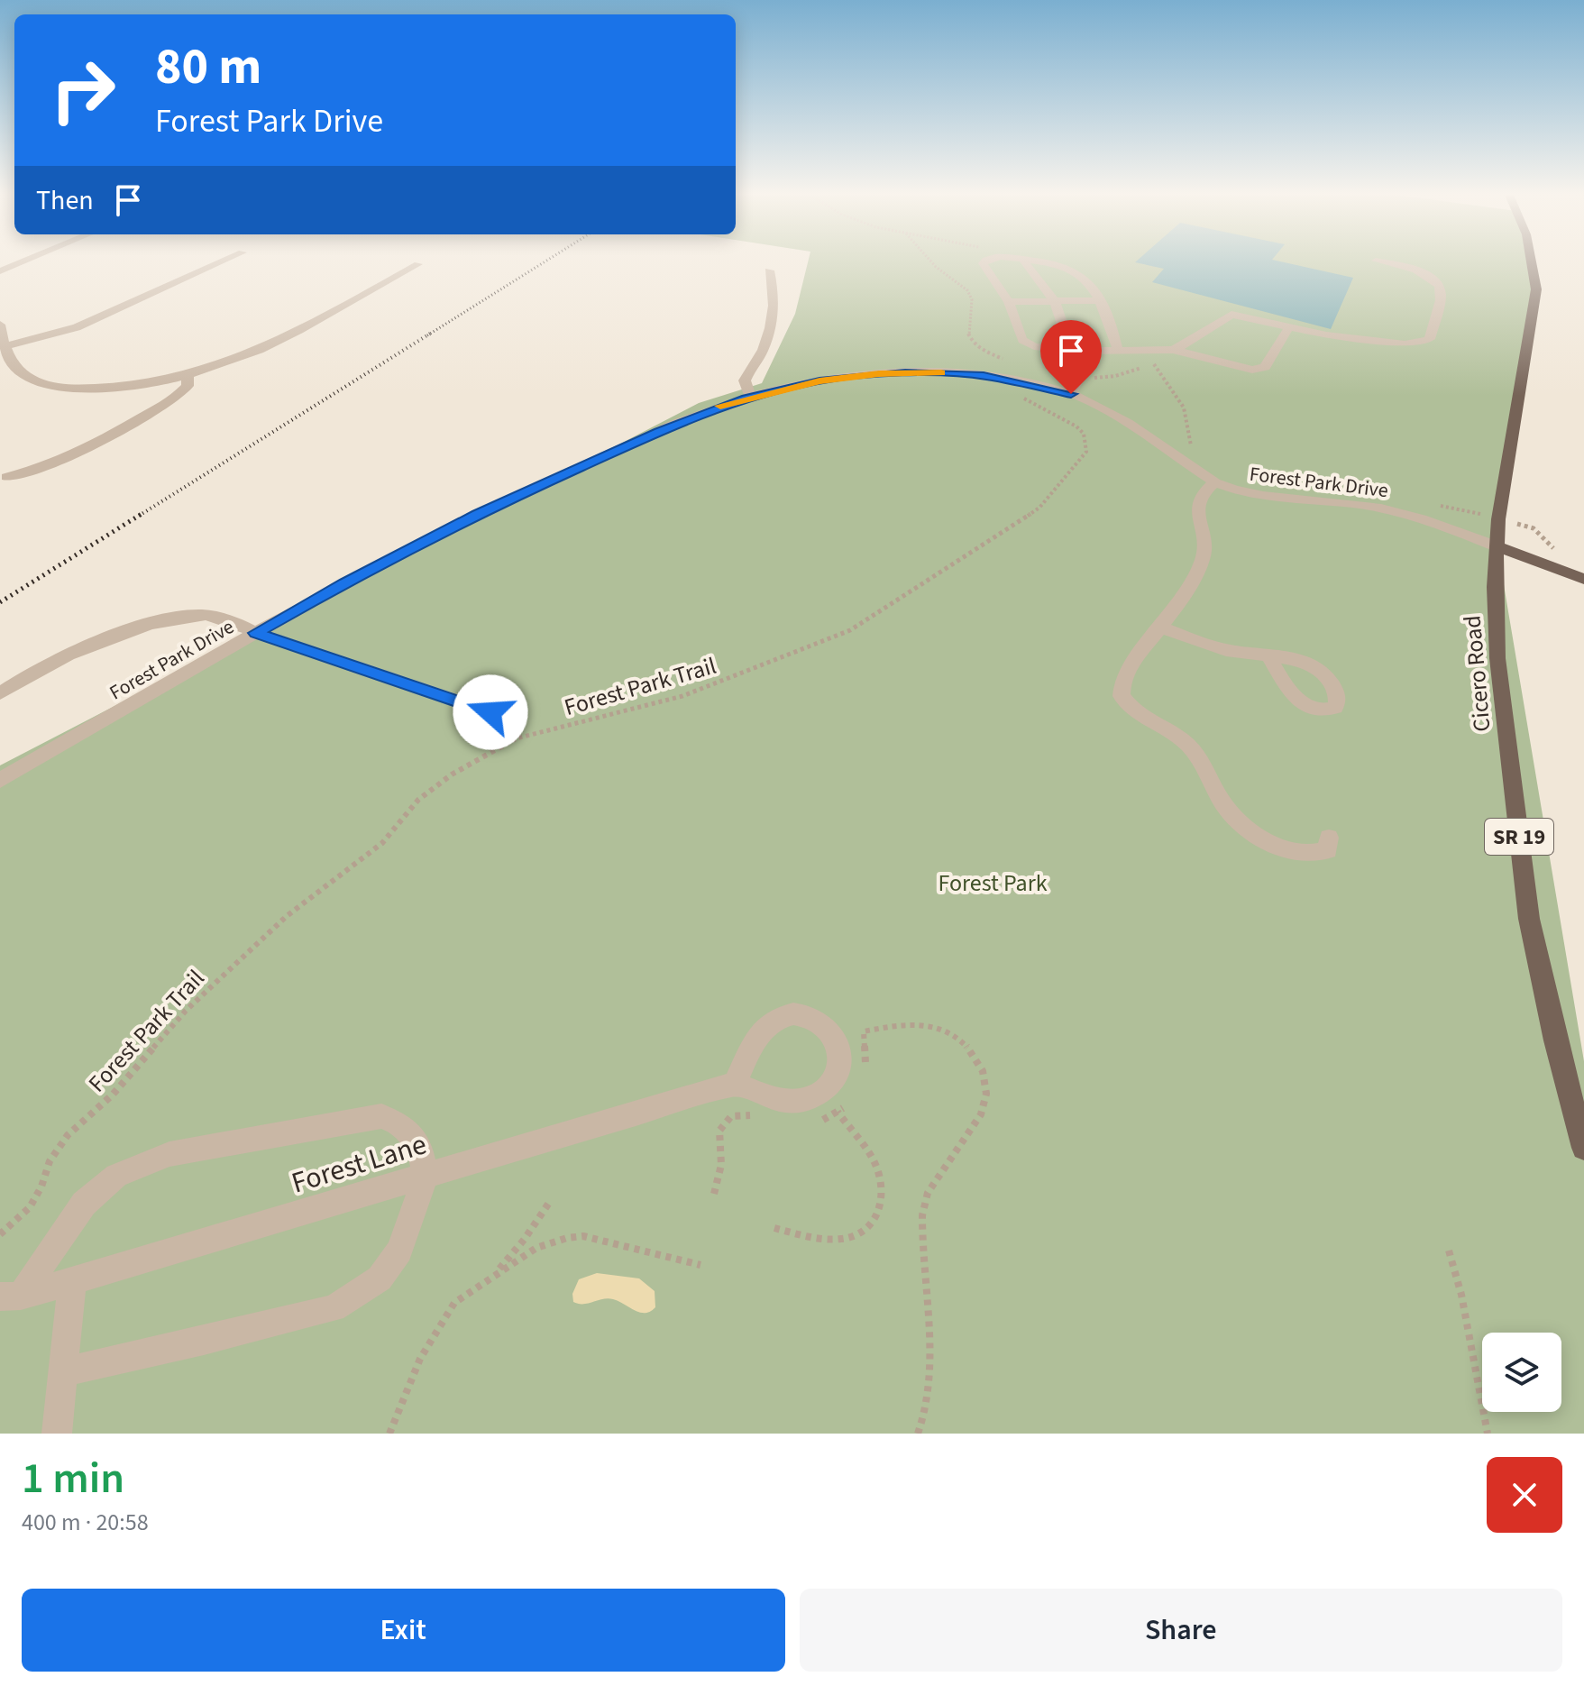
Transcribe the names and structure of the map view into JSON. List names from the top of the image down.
{
  "streets": {
    "main road": ["Cicero Road", "SR 19"],
    "street": ["Forest Park Drive", "Forest Lane"],
    "path": ["Forest Park Trail"]
  },
  "crossings": [
    ["Forest Park Drive", "Cicero Road"],
    ["Forest Park Drive", "Forest Park Trail"]
  ],
  "parks": ["Forest Park"],
  "page": {
    "turn": ["80 m", "Forest Park Drive"],
    "then": "Then",
    "heading": ["1 min", "400 m · 20:58"],
    "buttons": ["Exit", "Share"]
  }
}
